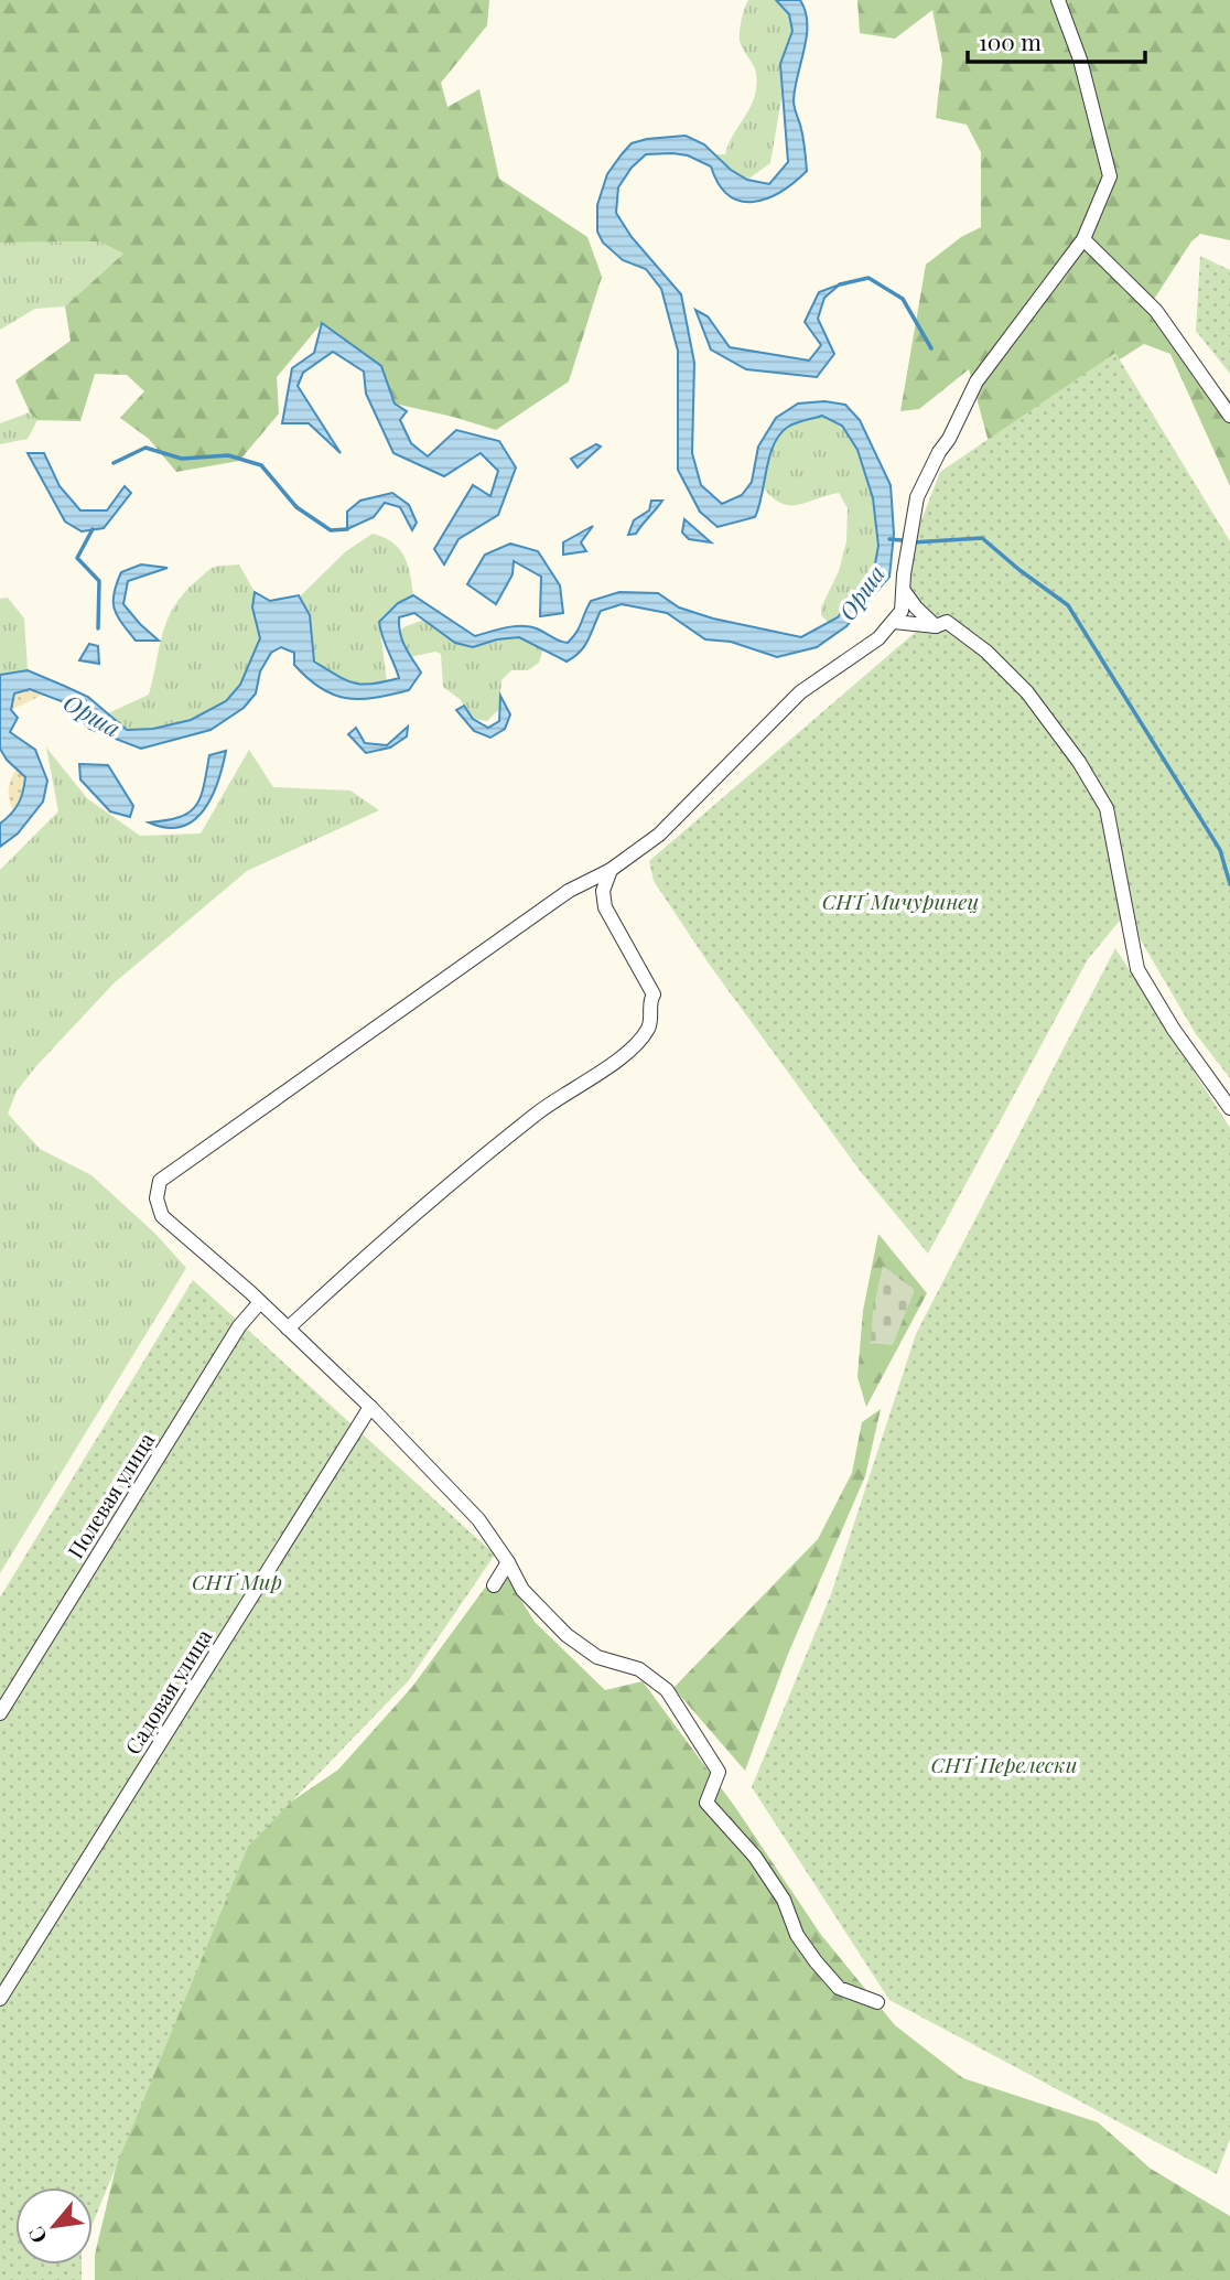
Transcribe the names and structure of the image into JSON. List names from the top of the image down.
{
  "streets": {
    "street": ["Полевая улица", "Садовая улица"]
  },
  "water": ["Орша"],
  "parks": ["СНТ Мичуринец", "СНТ Мир", "СНТ Перелески"],
  "scale_bar": "100 m",
  "north": "bottom left"
}
